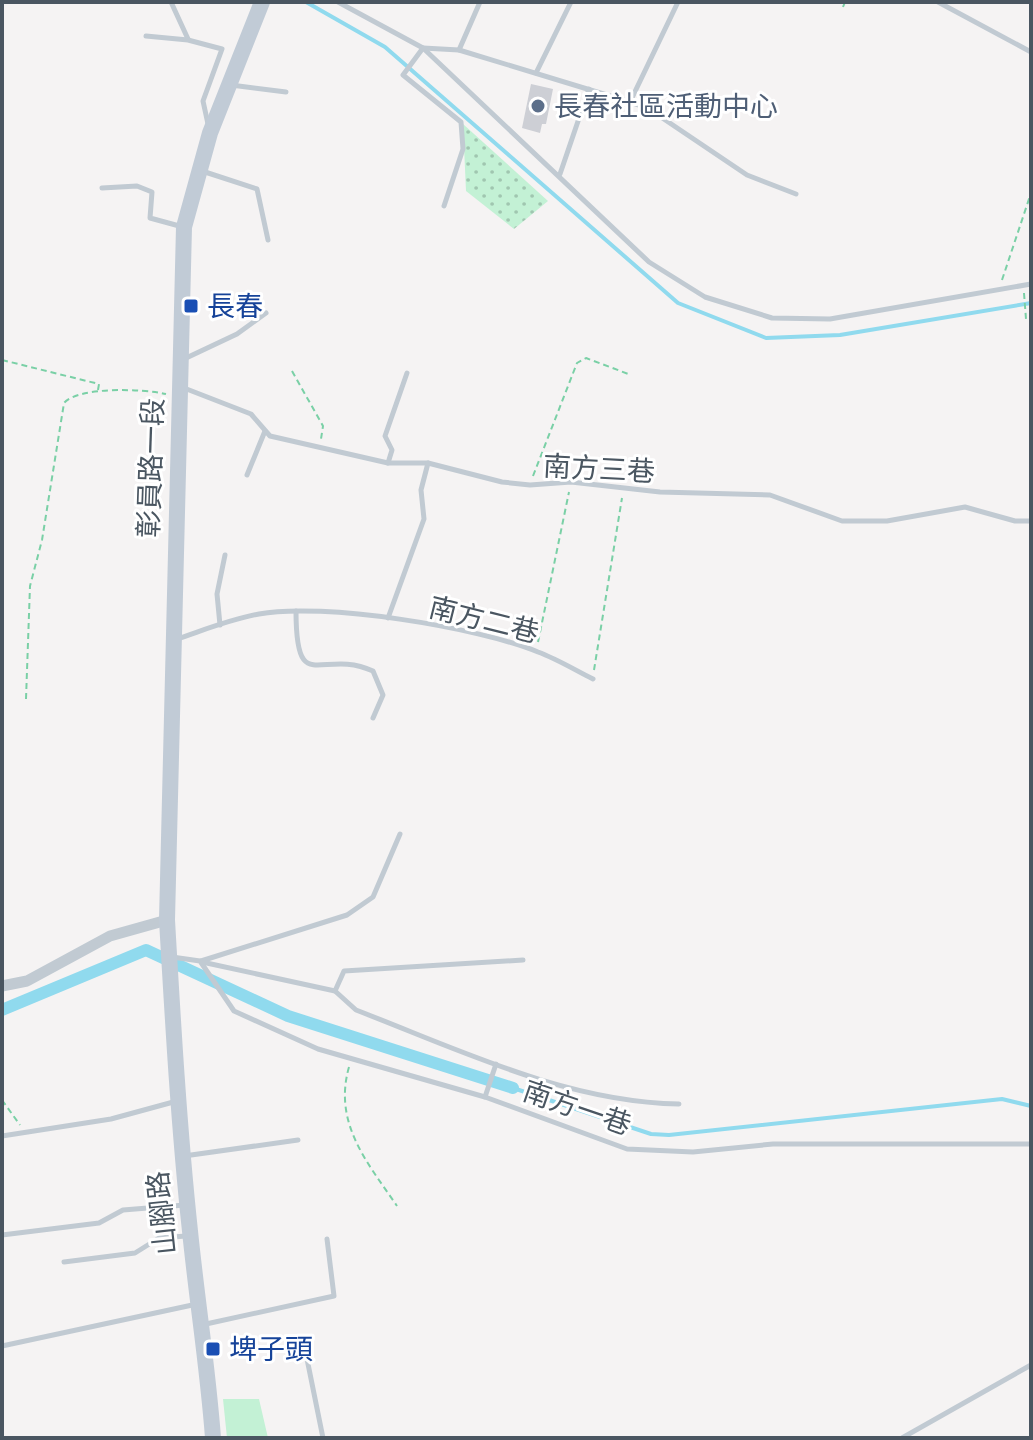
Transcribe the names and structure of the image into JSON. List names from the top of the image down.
{
  "streets": {
    "main road": ["彰員路一段", "山腳路"],
    "lane": ["南方三巷", "南方二巷", "南方一巷"]
  },
  "crossings": [
    ["彰員路一段", "南方三巷"],
    ["彰員路一段", "南方二巷"],
    ["彰員路一段", "南方一巷"],
    ["彰員路一段", "山腳路"]
  ],
  "places": {
    "other": ["長春社區活動中心"],
    "transit": ["長春", "埤子頭"]
  }
}
